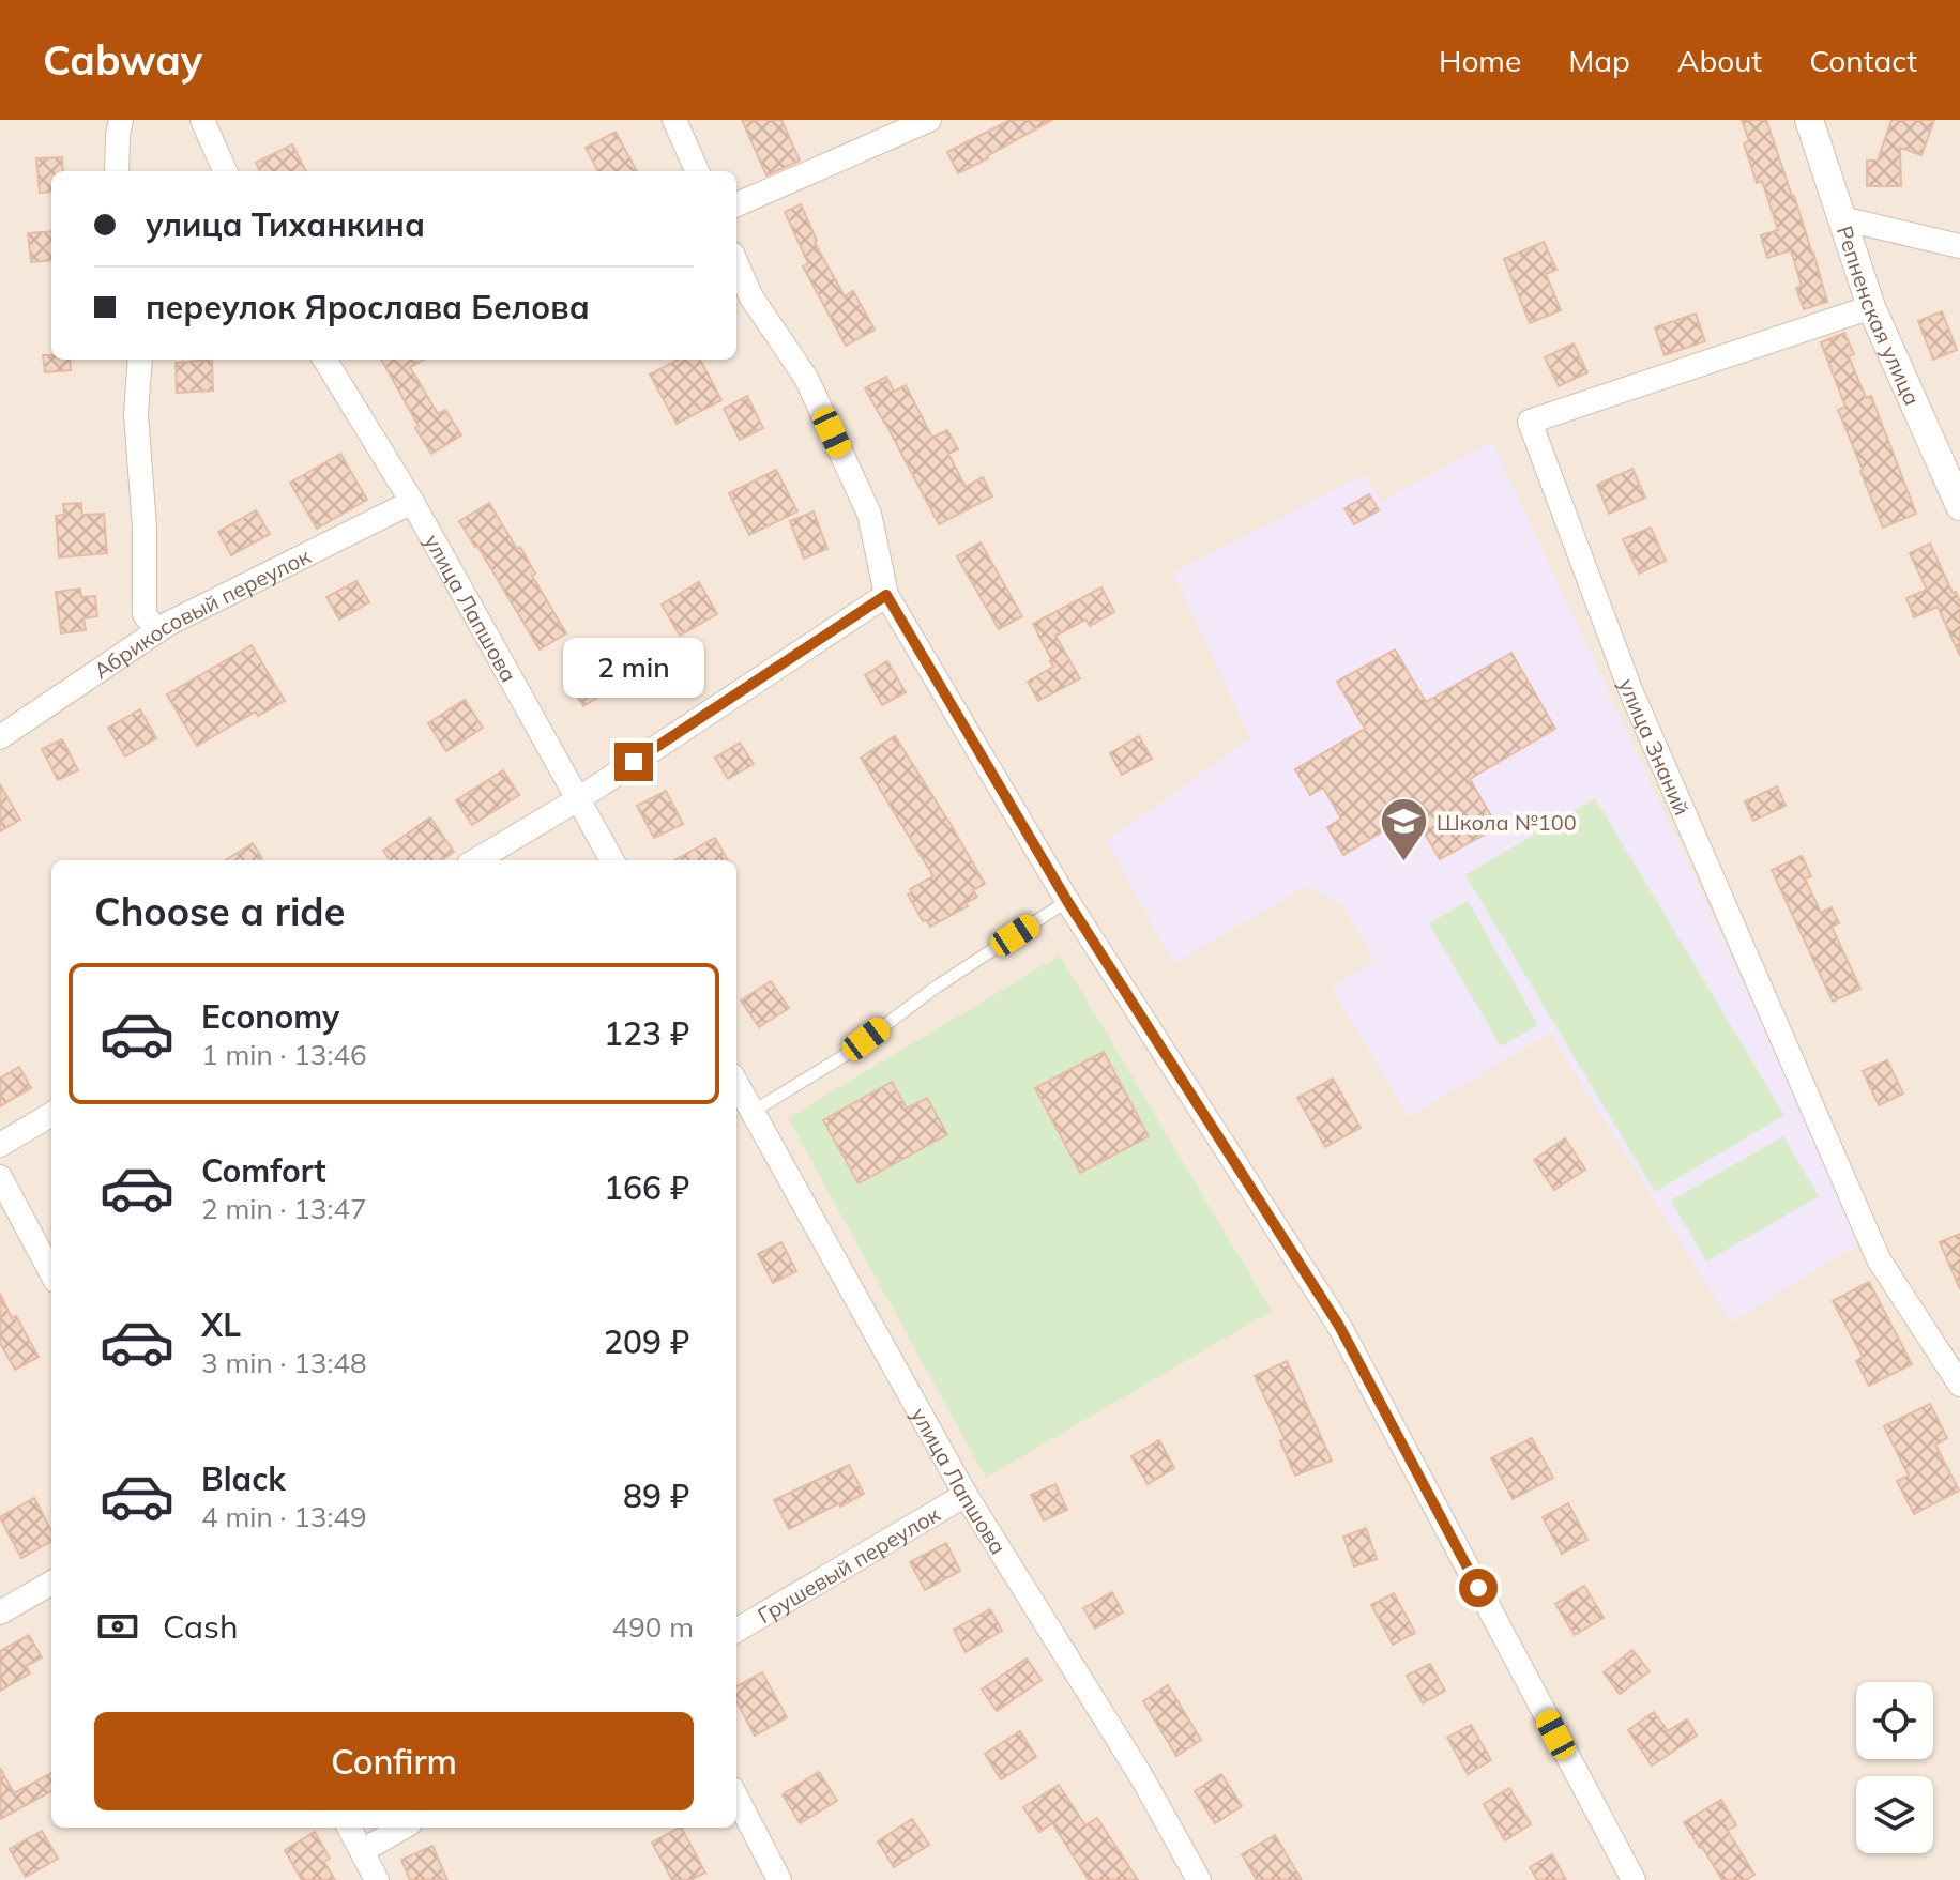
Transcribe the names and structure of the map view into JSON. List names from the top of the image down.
{
  "streets": {
    "street": [
      "Репненская улица",
      "улица Лапшова",
      "Абрикосовый переулок",
      "улица Знаний",
      "Грушевый переулок"
    ]
  },
  "crossings": [
    ["Репненская улица", "улица Знаний"],
    ["улица Лапшова", "Абрикосовый переулок"],
    ["улица Лапшова", "Грушевый переулок"]
  ],
  "places": {
    "school or university": ["Школа №100"]
  },
  "page": {
    "header": "Cabway",
    "nav": [
      "Home",
      "Map",
      "About",
      "Contact"
    ],
    "banner": ["улица Тиханкина", "переулок Ярослава Белова"],
    "bubble": "2 min",
    "heading": "Choose a ride",
    "list": [
      {
        "name": "Economy",
        "note": "1 min · 13:46",
        "value": "123 ₽"
      },
      {
        "name": "Comfort",
        "note": "2 min · 13:47",
        "value": "166 ₽"
      },
      {
        "name": "XL",
        "note": "3 min · 13:48",
        "value": "209 ₽"
      },
      {
        "name": "Black",
        "note": "4 min · 13:49",
        "value": "89 ₽"
      }
    ],
    "pay": ["Cash", "490 m"],
    "buttons": "Confirm"
  }
}
